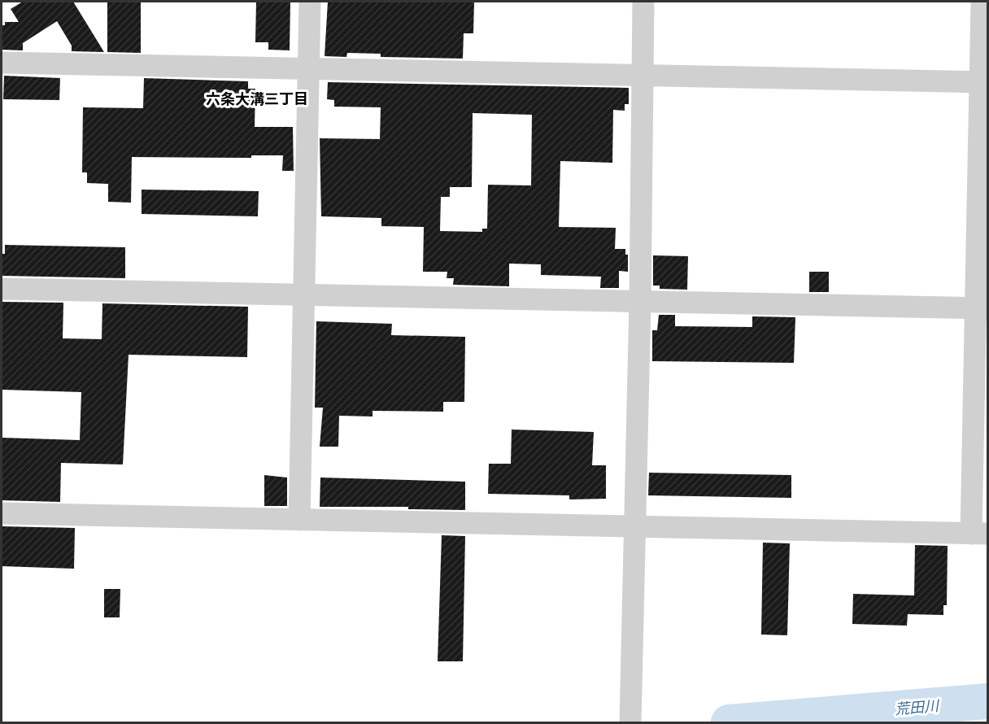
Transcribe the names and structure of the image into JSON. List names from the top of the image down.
{
  "districts": ["六条大溝三丁目"],
  "water": ["荒田川"]
}
